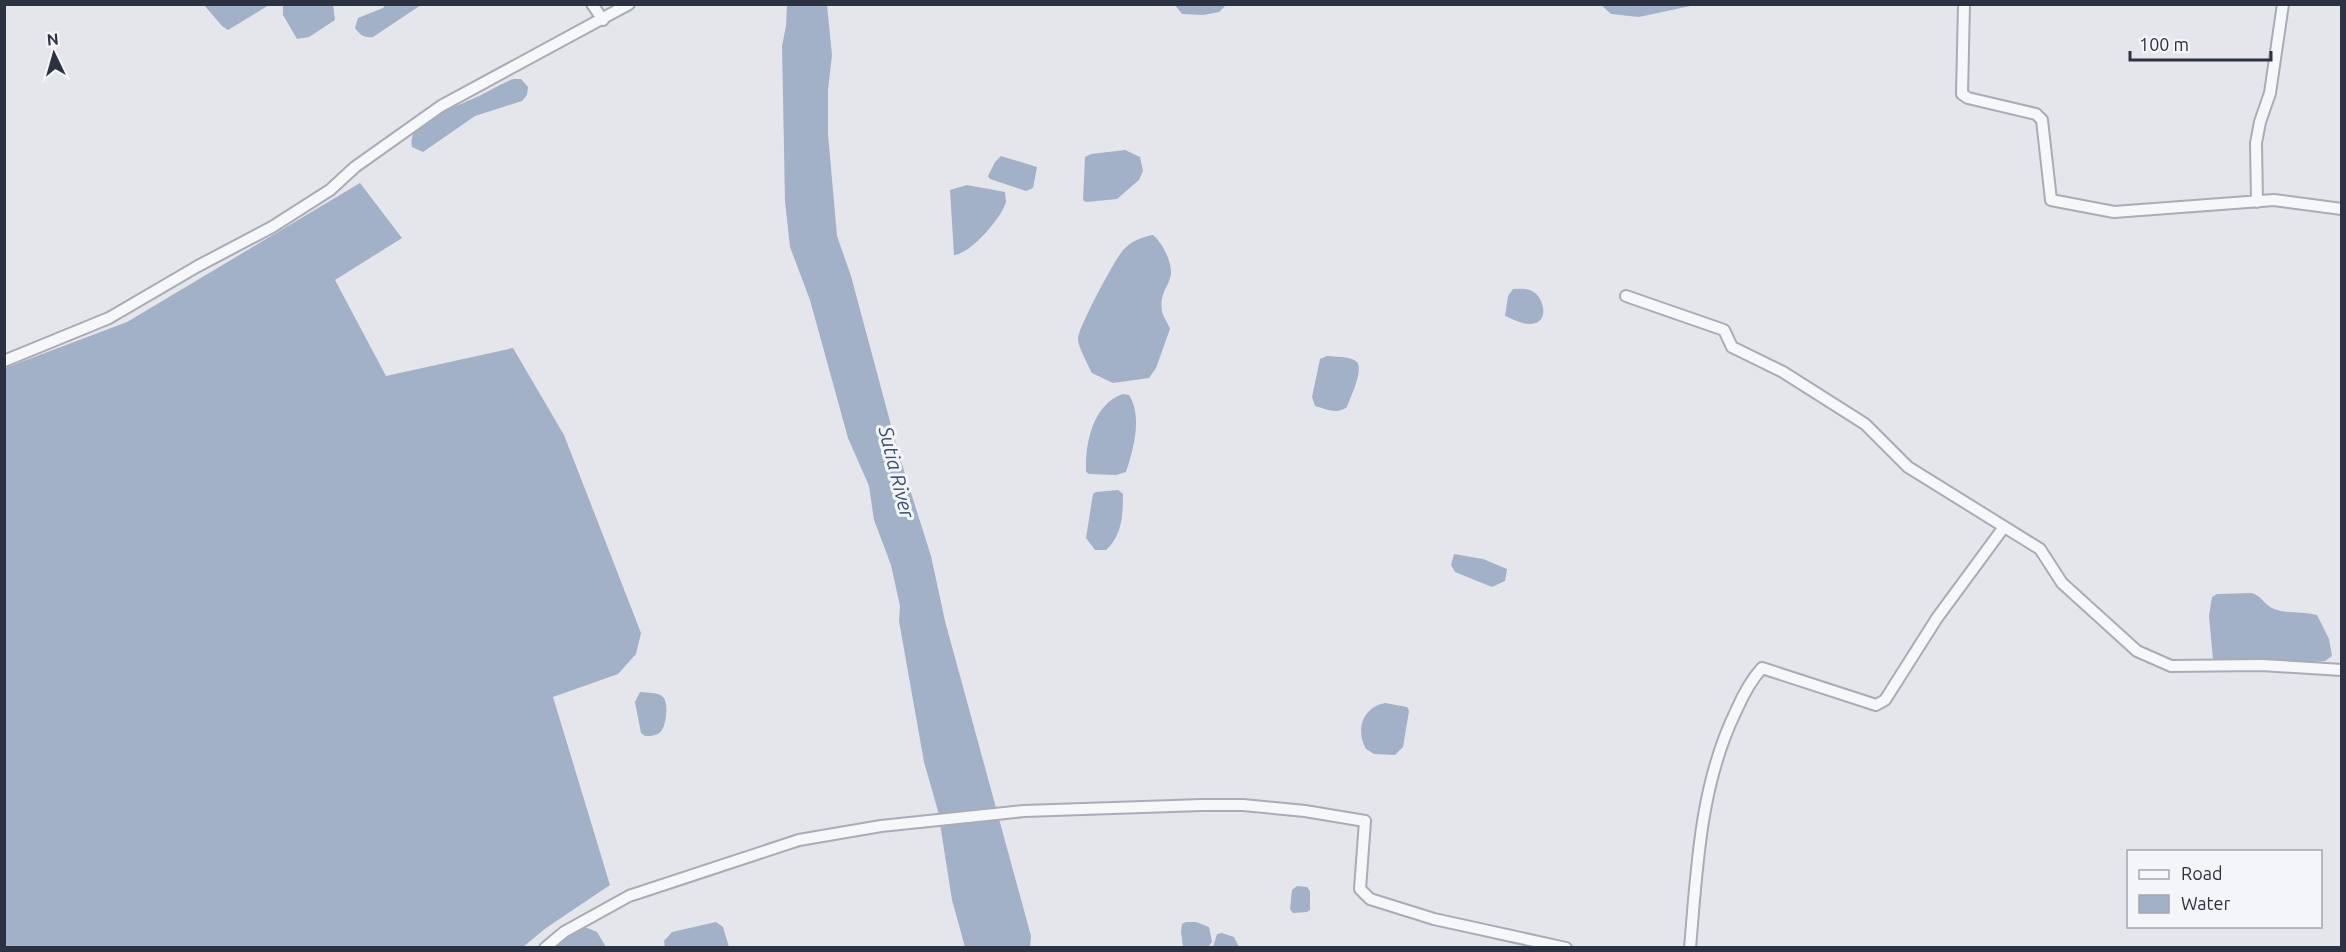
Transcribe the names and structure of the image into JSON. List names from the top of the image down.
{
  "water": ["Sutia River"],
  "legend": ["Road", "Water"],
  "scale_bar": "100 m",
  "north": "top"
}
